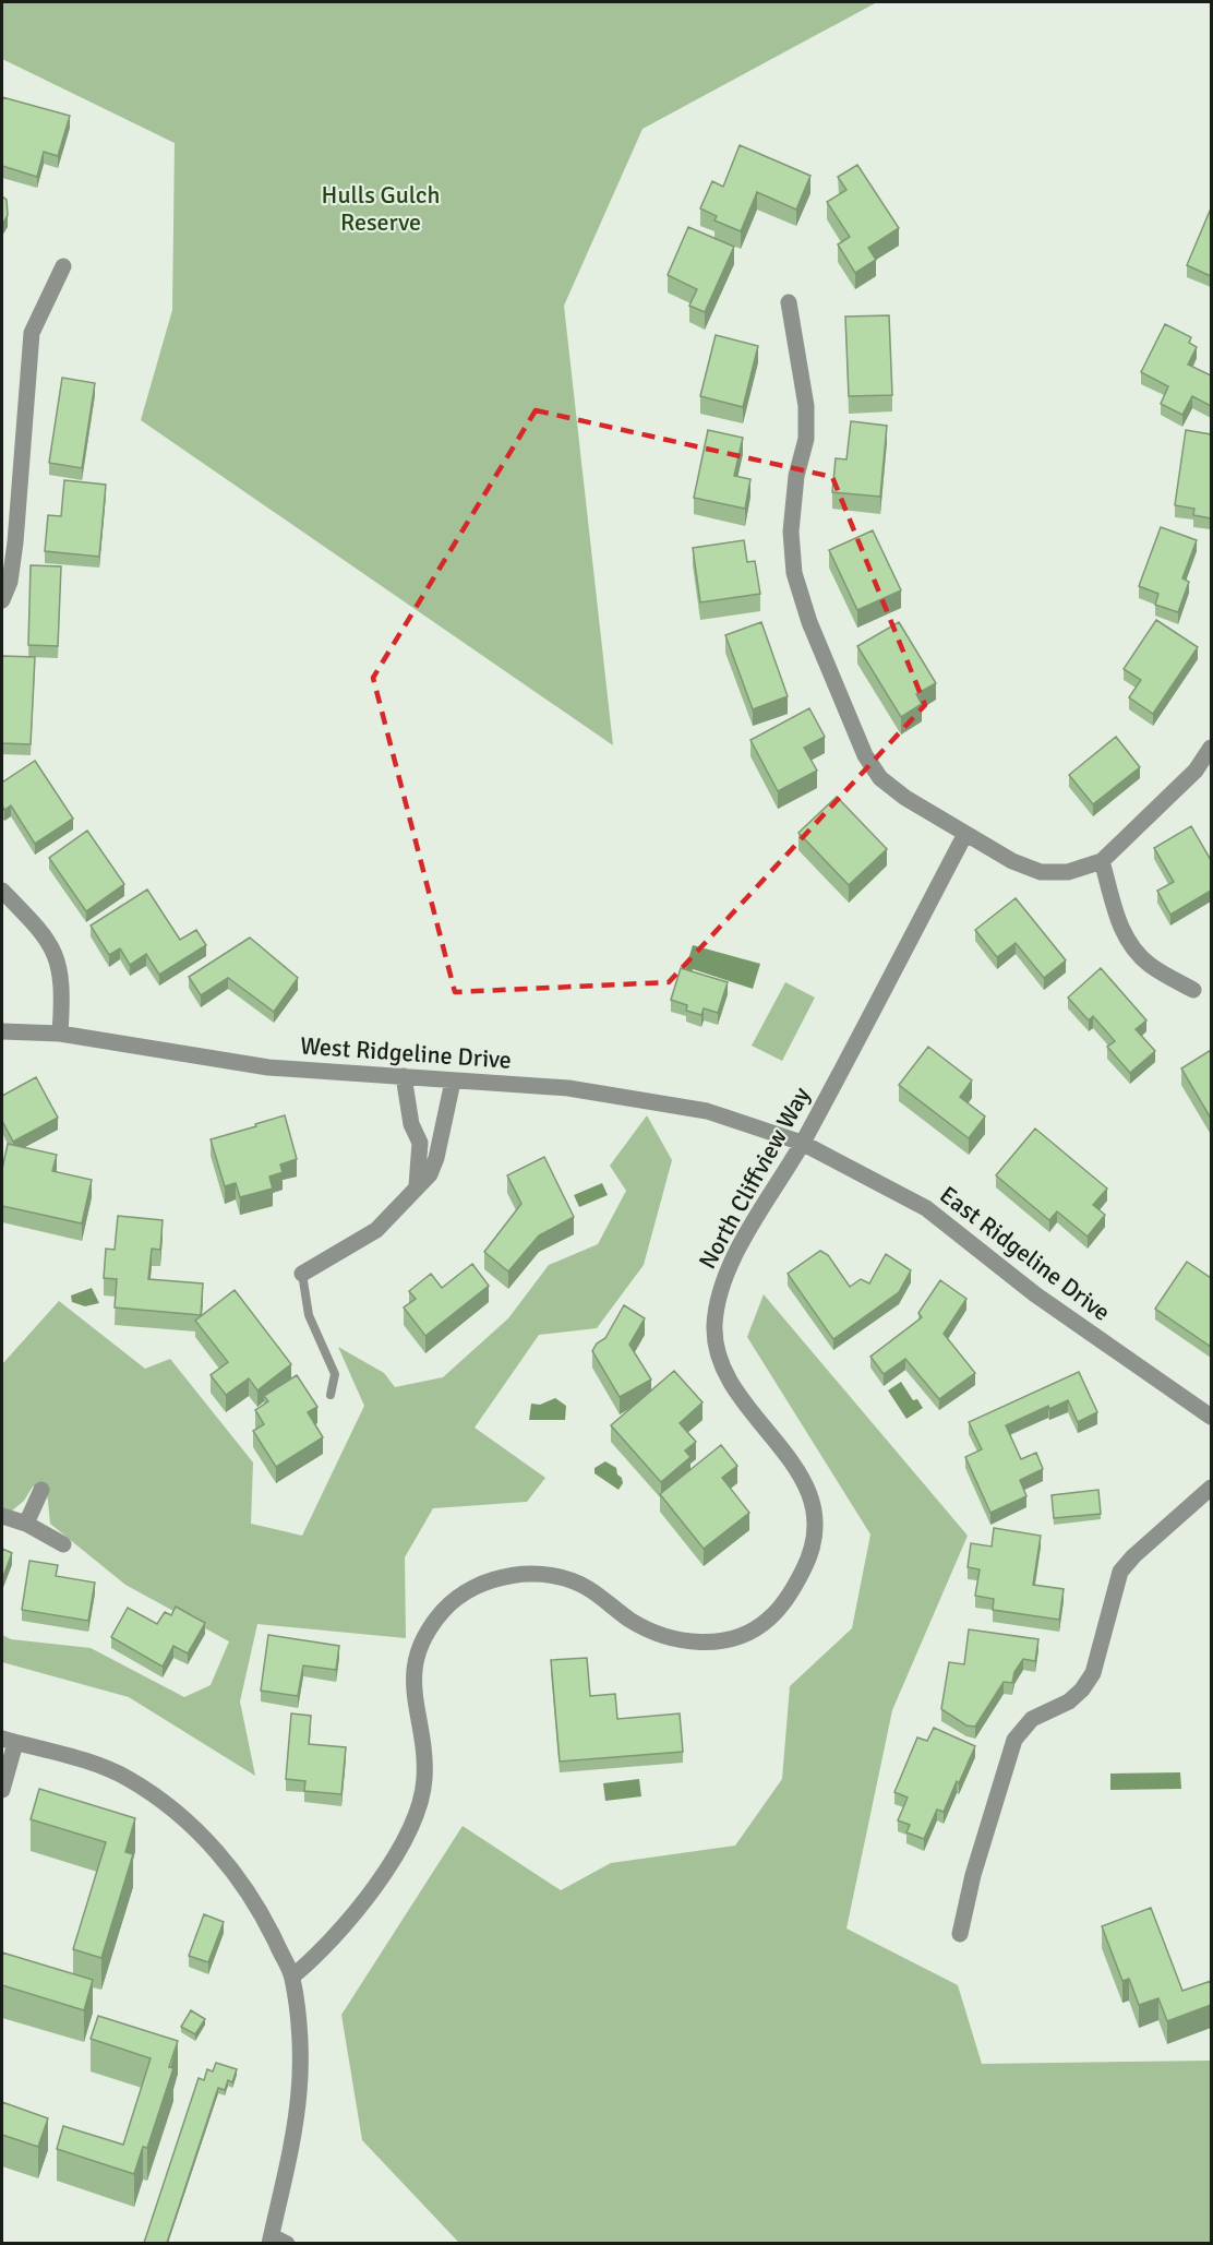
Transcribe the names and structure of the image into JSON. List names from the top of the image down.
{
  "streets": {
    "street": ["West Ridgeline Drive", "North Cliffview Way", "East Ridgeline Drive"]
  },
  "crossings": [
    ["West Ridgeline Drive", "North Cliffview Way"],
    ["West Ridgeline Drive", "East Ridgeline Drive"],
    ["North Cliffview Way", "East Ridgeline Drive"]
  ],
  "parks": ["Hulls Gulch Reserve"]
}
